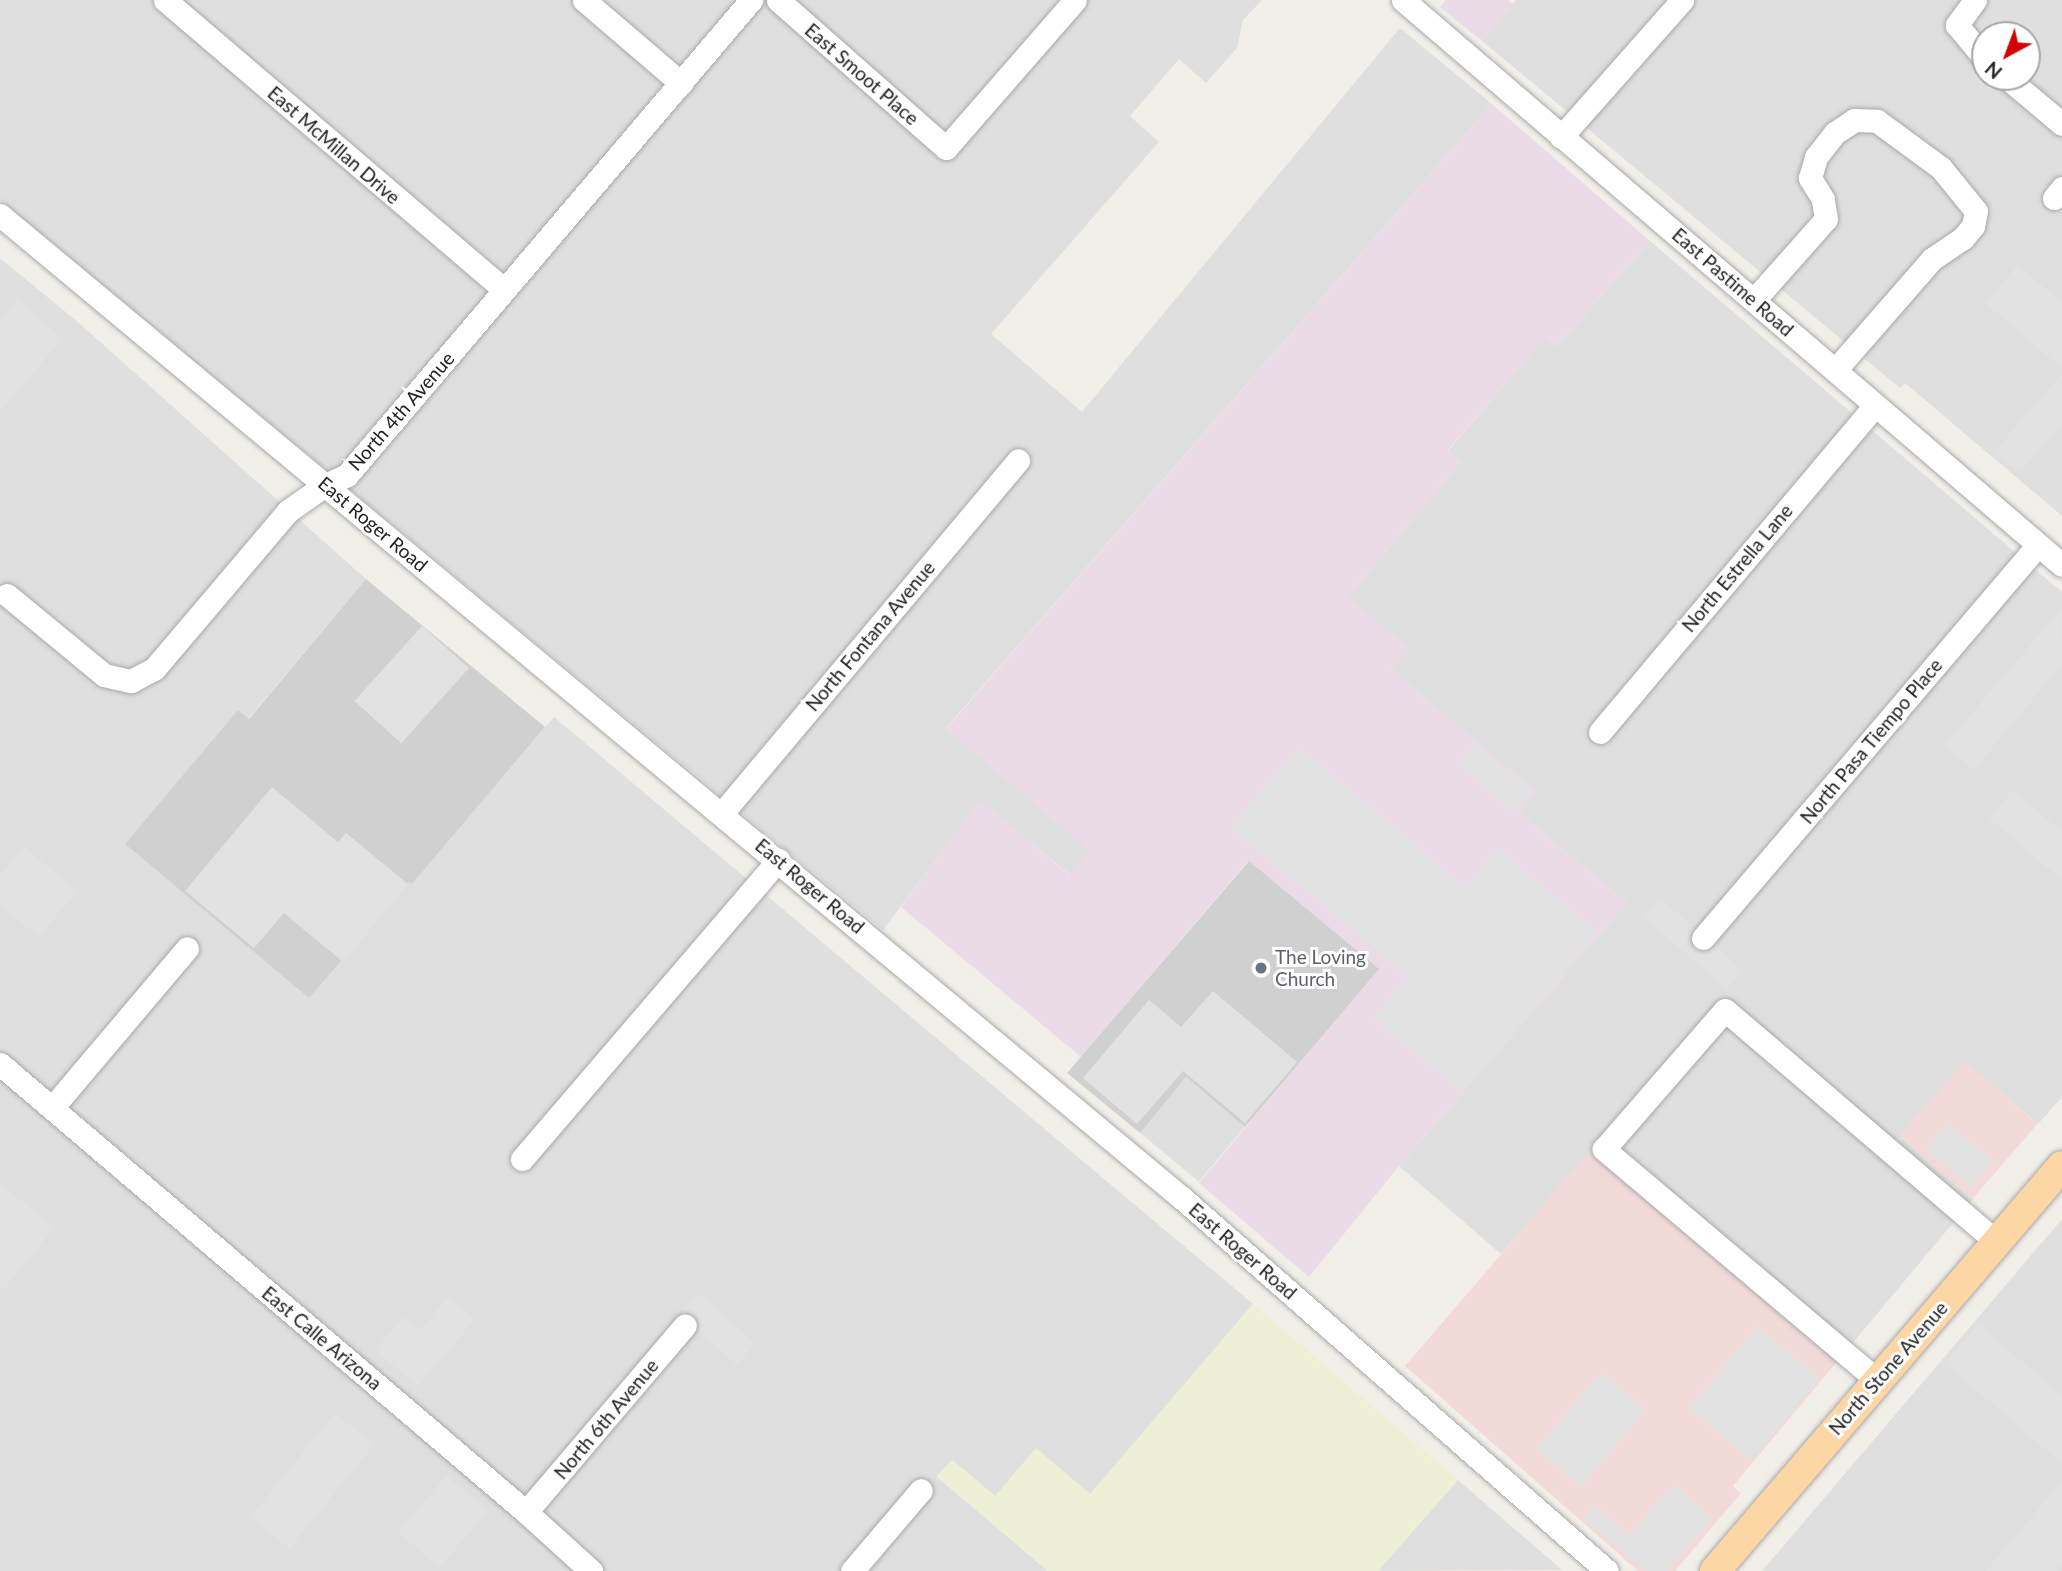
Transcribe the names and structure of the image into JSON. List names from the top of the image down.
{
  "streets": {
    "main road": ["North Stone Avenue"],
    "street": [
      "East Smoot Place",
      "East McMillan Drive",
      "East Pastime Road",
      "North 4th Avenue",
      "East Roger Road",
      "North Estrella Lane",
      "North Fontana Avenue",
      "North Pasa Tiempo Place",
      "East Calle Arizona",
      "North 6th Avenue"
    ]
  },
  "crossings": [
    ["East McMillan Drive", "North 4th Avenue"],
    ["East Pastime Road", "North Estrella Lane"],
    ["East Pastime Road", "North Pasa Tiempo Place"],
    ["North 4th Avenue", "East Roger Road"],
    ["East Roger Road", "North Fontana Avenue"],
    ["East Calle Arizona", "North 6th Avenue"]
  ],
  "places": ["The Loving Church"],
  "north": "bottom left"
}
